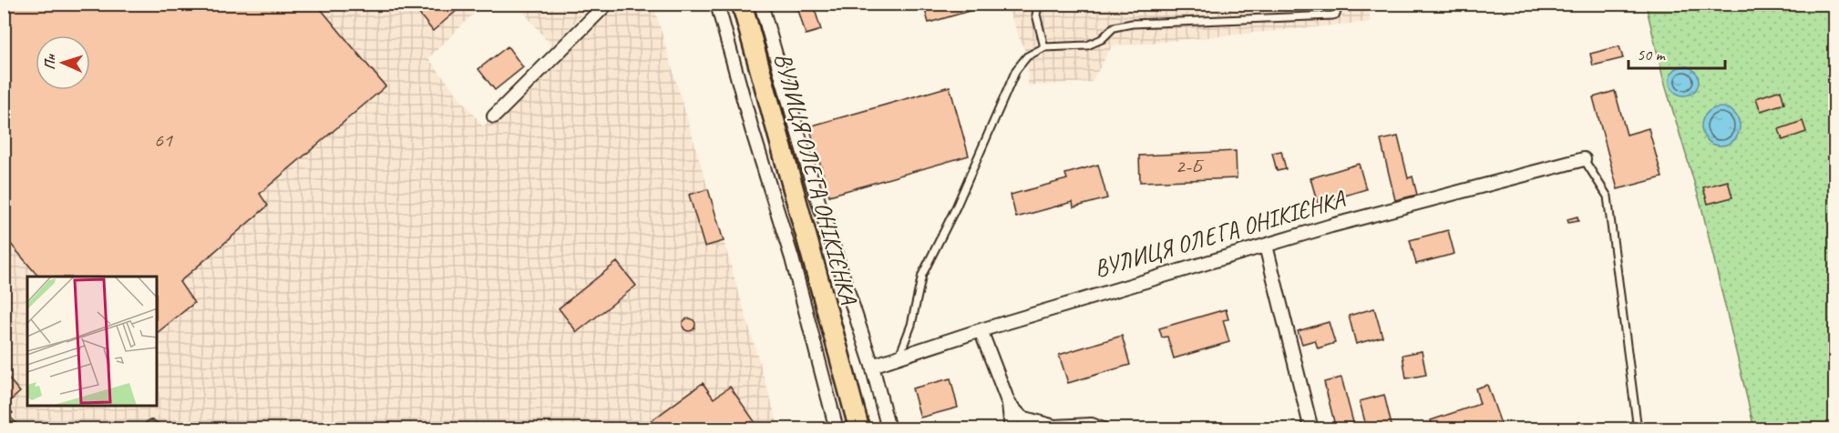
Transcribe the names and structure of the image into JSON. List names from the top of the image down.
{
  "streets": {
    "main road": ["ВУЛИЦЯ ОЛЕГА ОНІКІЄНКА"]
  },
  "house_numbers": ["61", "2-Б"],
  "scale_bar": "50 m",
  "north": "left"
}
